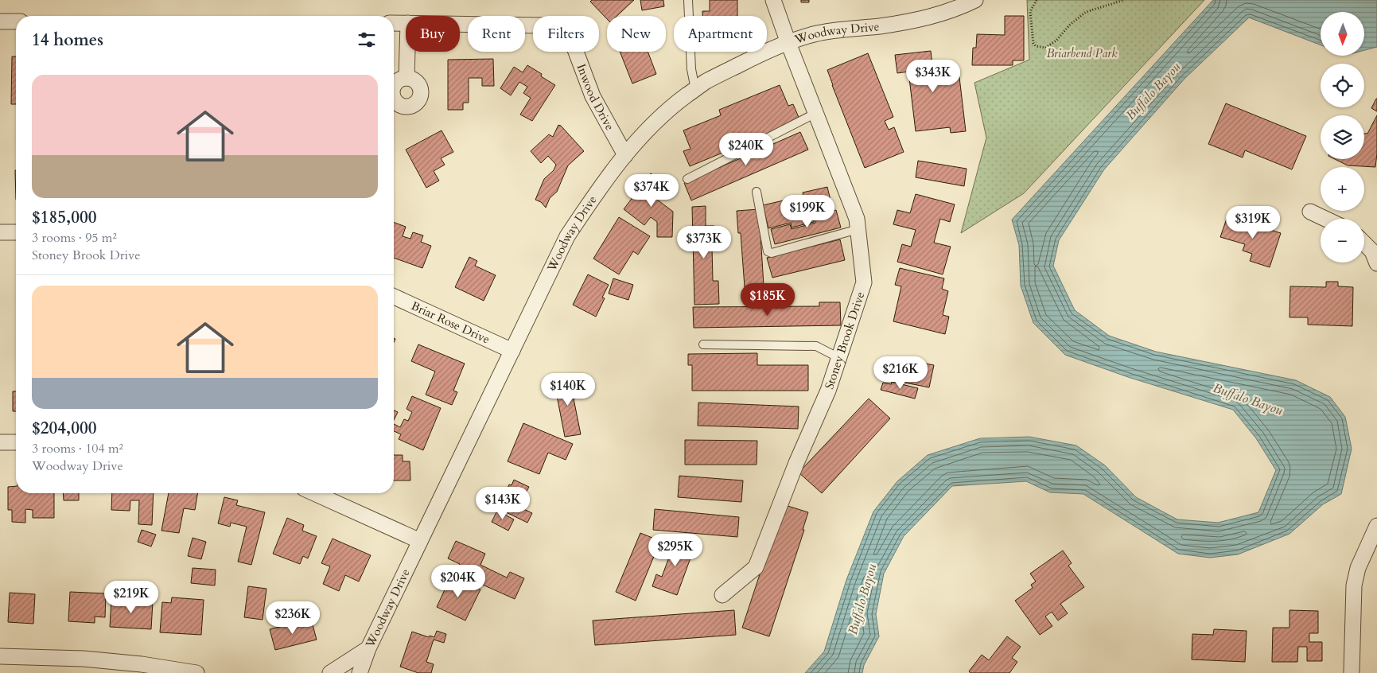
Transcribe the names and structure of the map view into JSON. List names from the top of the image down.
{
  "streets": {
    "street": [
      "Woodway Drive",
      "Inwood Drive",
      "Briar Rose Drive",
      "Stoney Brook Drive"
    ]
  },
  "crossings": [
    ["Woodway Drive", "Inwood Drive"],
    ["Woodway Drive", "Briar Rose Drive"],
    ["Woodway Drive", "Stoney Brook Drive"]
  ],
  "water": ["Buffalo Bayou"],
  "parks": ["Briarbend Park"],
  "north": "bottom",
  "page": {
    "map_buttons": ["+", "−"],
    "chip": [
      "Buy",
      "Rent",
      "Filters",
      "New",
      "Apartment"
    ],
    "heading": "14 homes",
    "price": [
      "$343K",
      "$240K",
      "$374K",
      "$199K",
      "$319K",
      "$373K",
      "$185K",
      "$216K",
      "$140K",
      "$143K",
      "$295K",
      "$204K",
      "$219K",
      "$236K"
    ],
    "list": [
      {
        "name": "$185,000",
        "note": "3 rooms · 95 m² · Stoney Brook Drive"
      },
      {
        "name": "$204,000",
        "note": "3 rooms · 104 m² · Woodway Drive"
      }
    ]
  }
}
